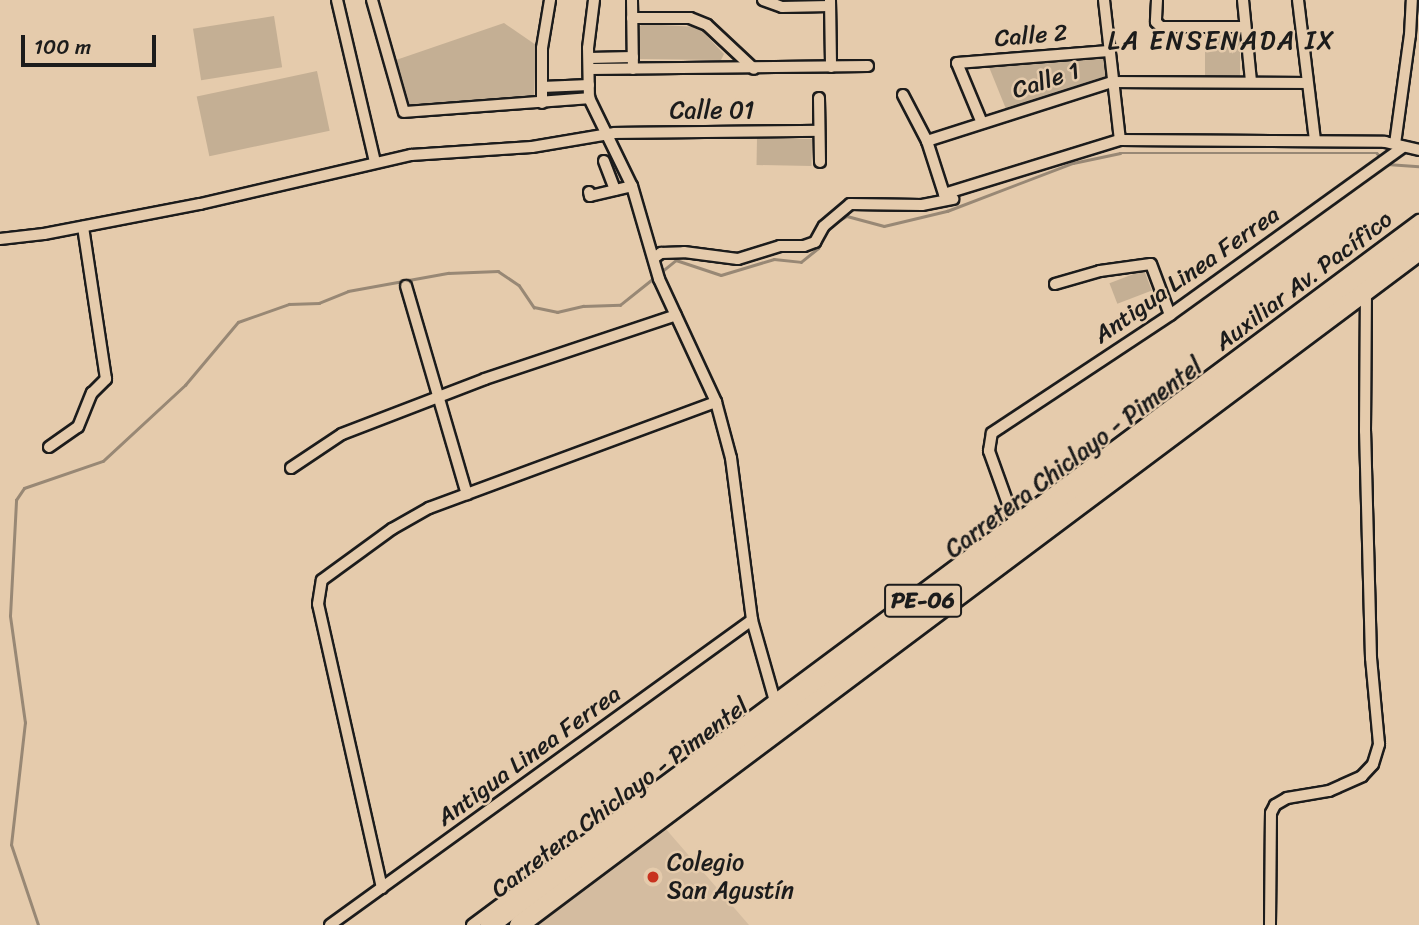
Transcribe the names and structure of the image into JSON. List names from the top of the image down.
{
  "streets": {
    "main road": ["Carretera Chiclayo - Pimentel", "PE-06"],
    "street": [
      "Calle 2",
      "Calle 1",
      "Calle 01",
      "Antigua Linea Ferrea",
      "Auxiliar Av. Pacífico"
    ]
  },
  "crossings": [
    ["Calle 2", "Calle 1"],
    ["Antigua Linea Ferrea", "Auxiliar Av. Pacífico"],
    ["Antigua Linea Ferrea", "Carretera Chiclayo - Pimentel"],
    ["Auxiliar Av. Pacífico", "Carretera Chiclayo - Pimentel"]
  ],
  "districts": ["LA ENSENADA IX"],
  "places": ["Colegio San Agustín"],
  "scale_bar": "100 m"
}
